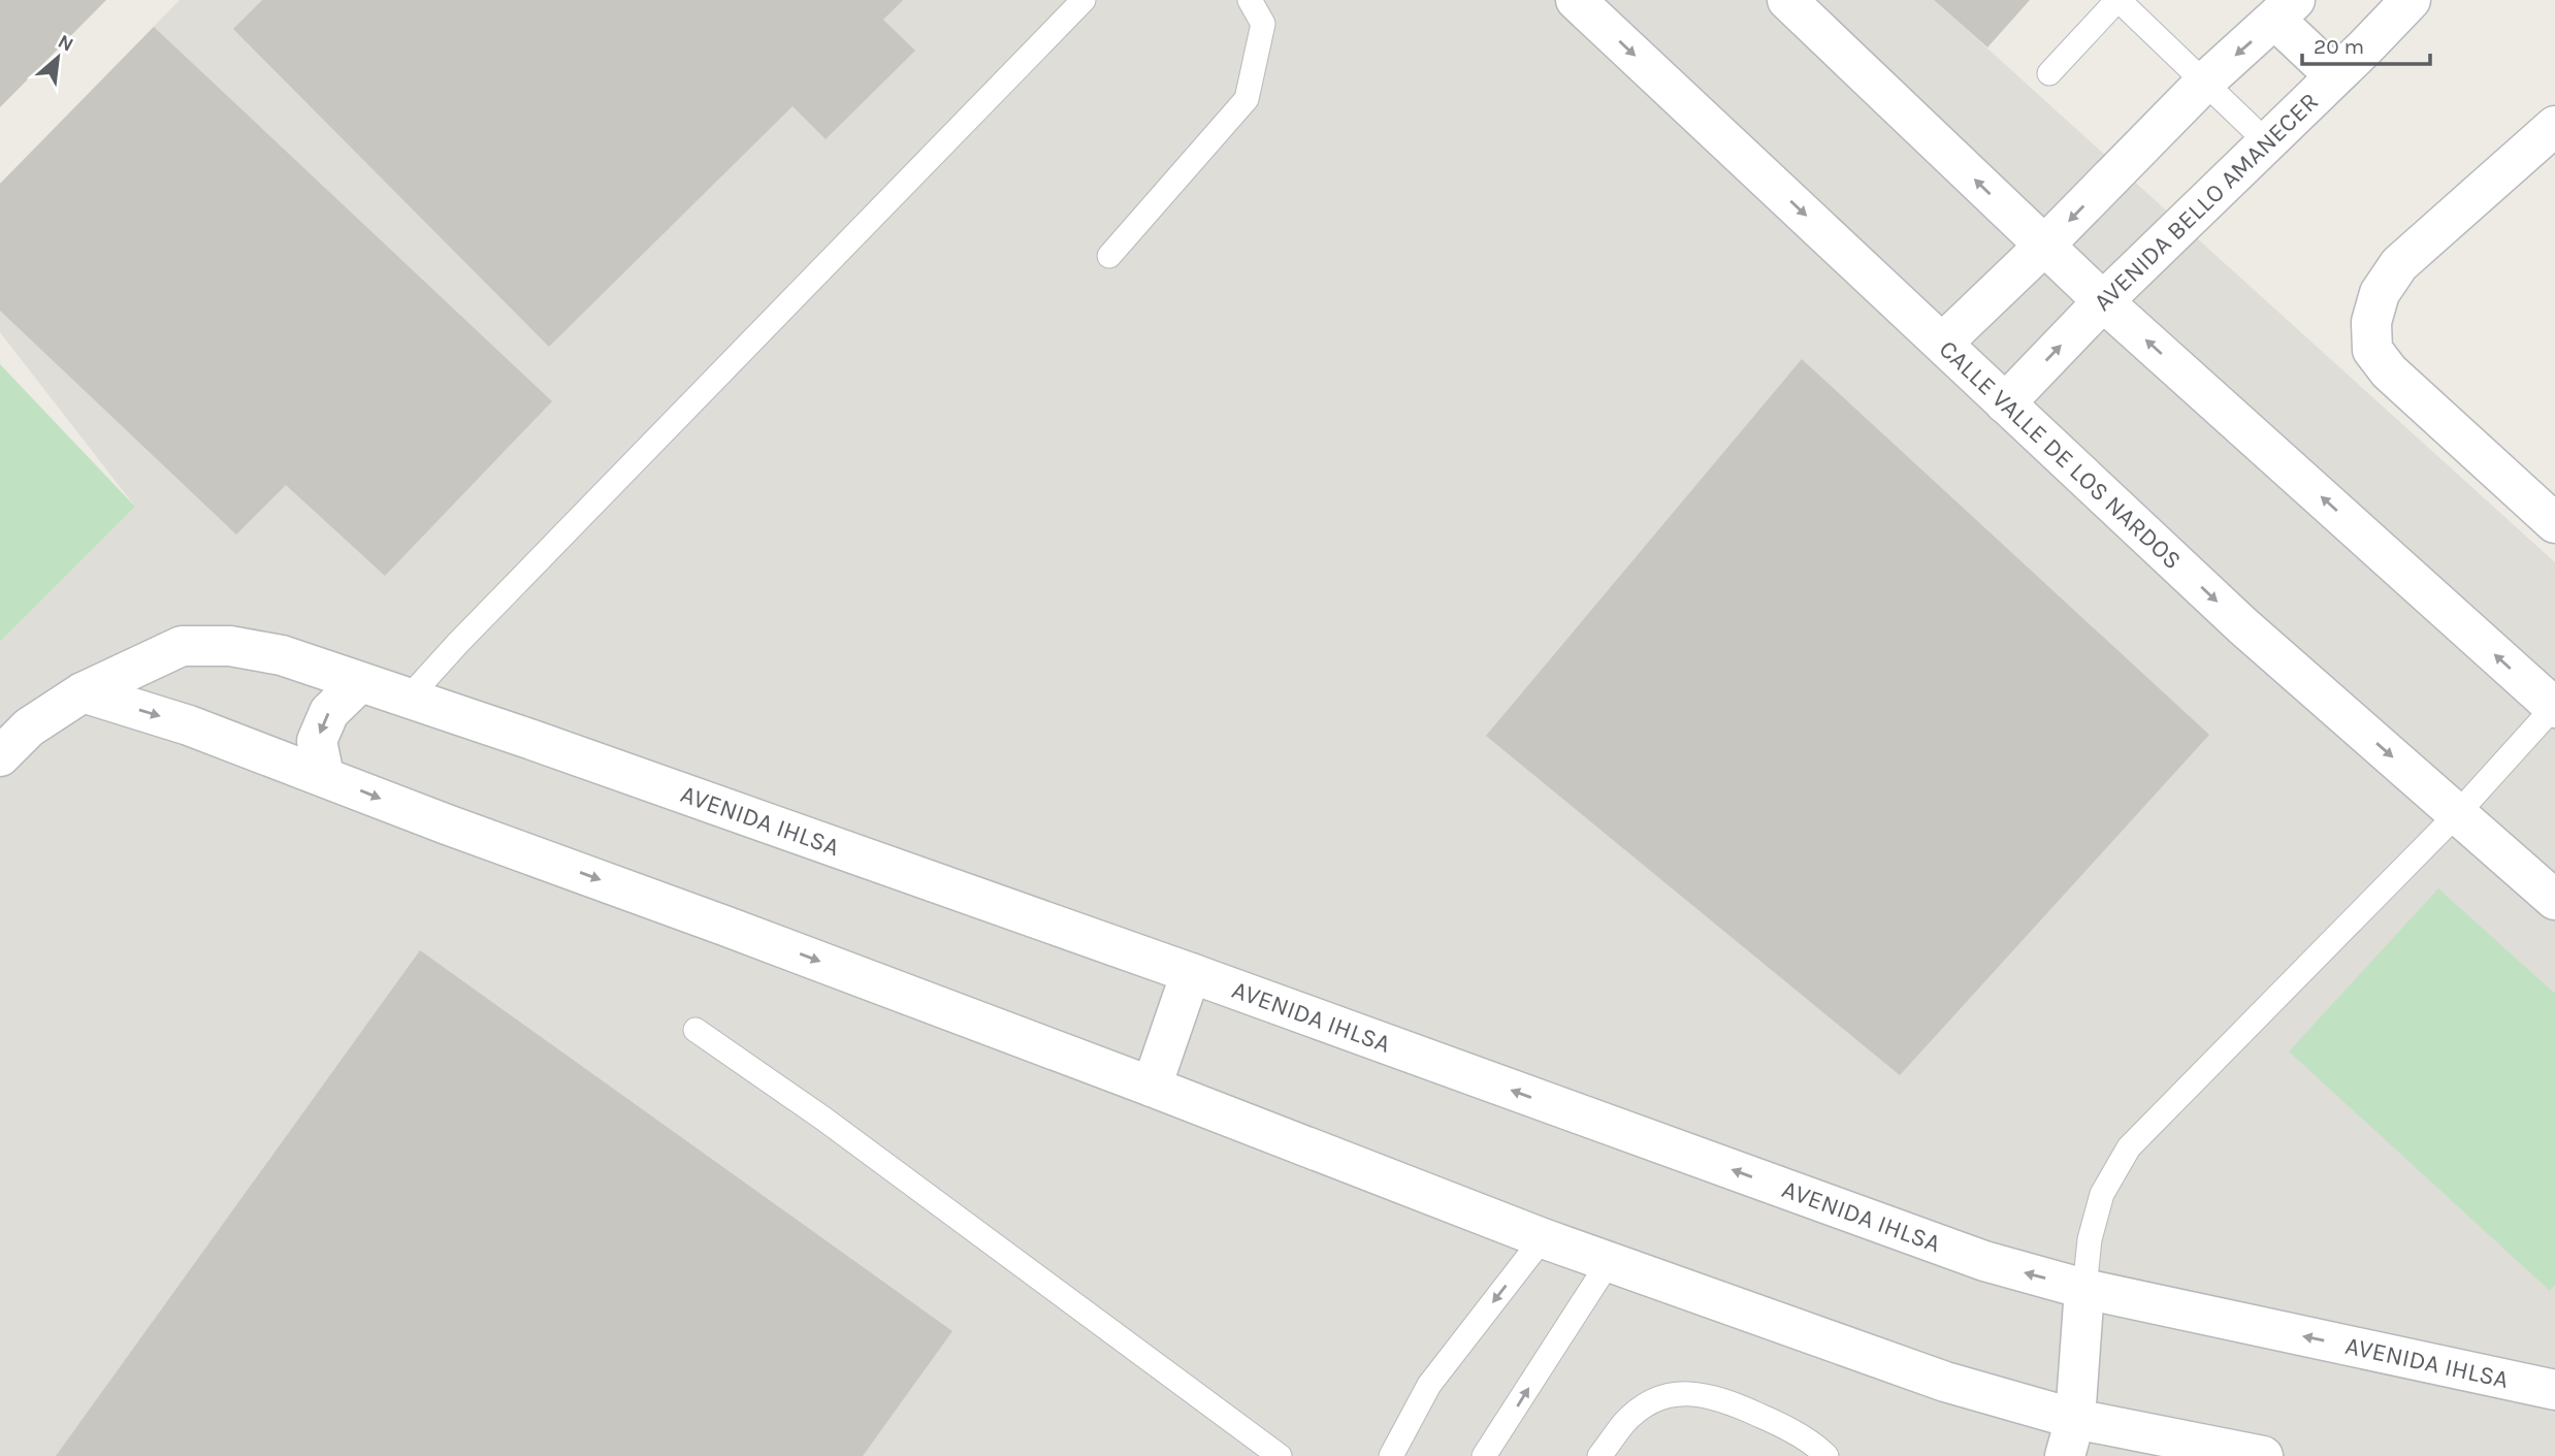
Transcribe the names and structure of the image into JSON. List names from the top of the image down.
{
  "streets": {
    "street": ["AVENIDA BELLO AMANECER", "CALLE VALLE DE LOS NARDOS", "AVENIDA IHLSA"]
  },
  "crossings": [
    ["AVENIDA BELLO AMANECER", "CALLE VALLE DE LOS NARDOS"]
  ],
  "scale_bar": "20 m",
  "north": "top right"
}
